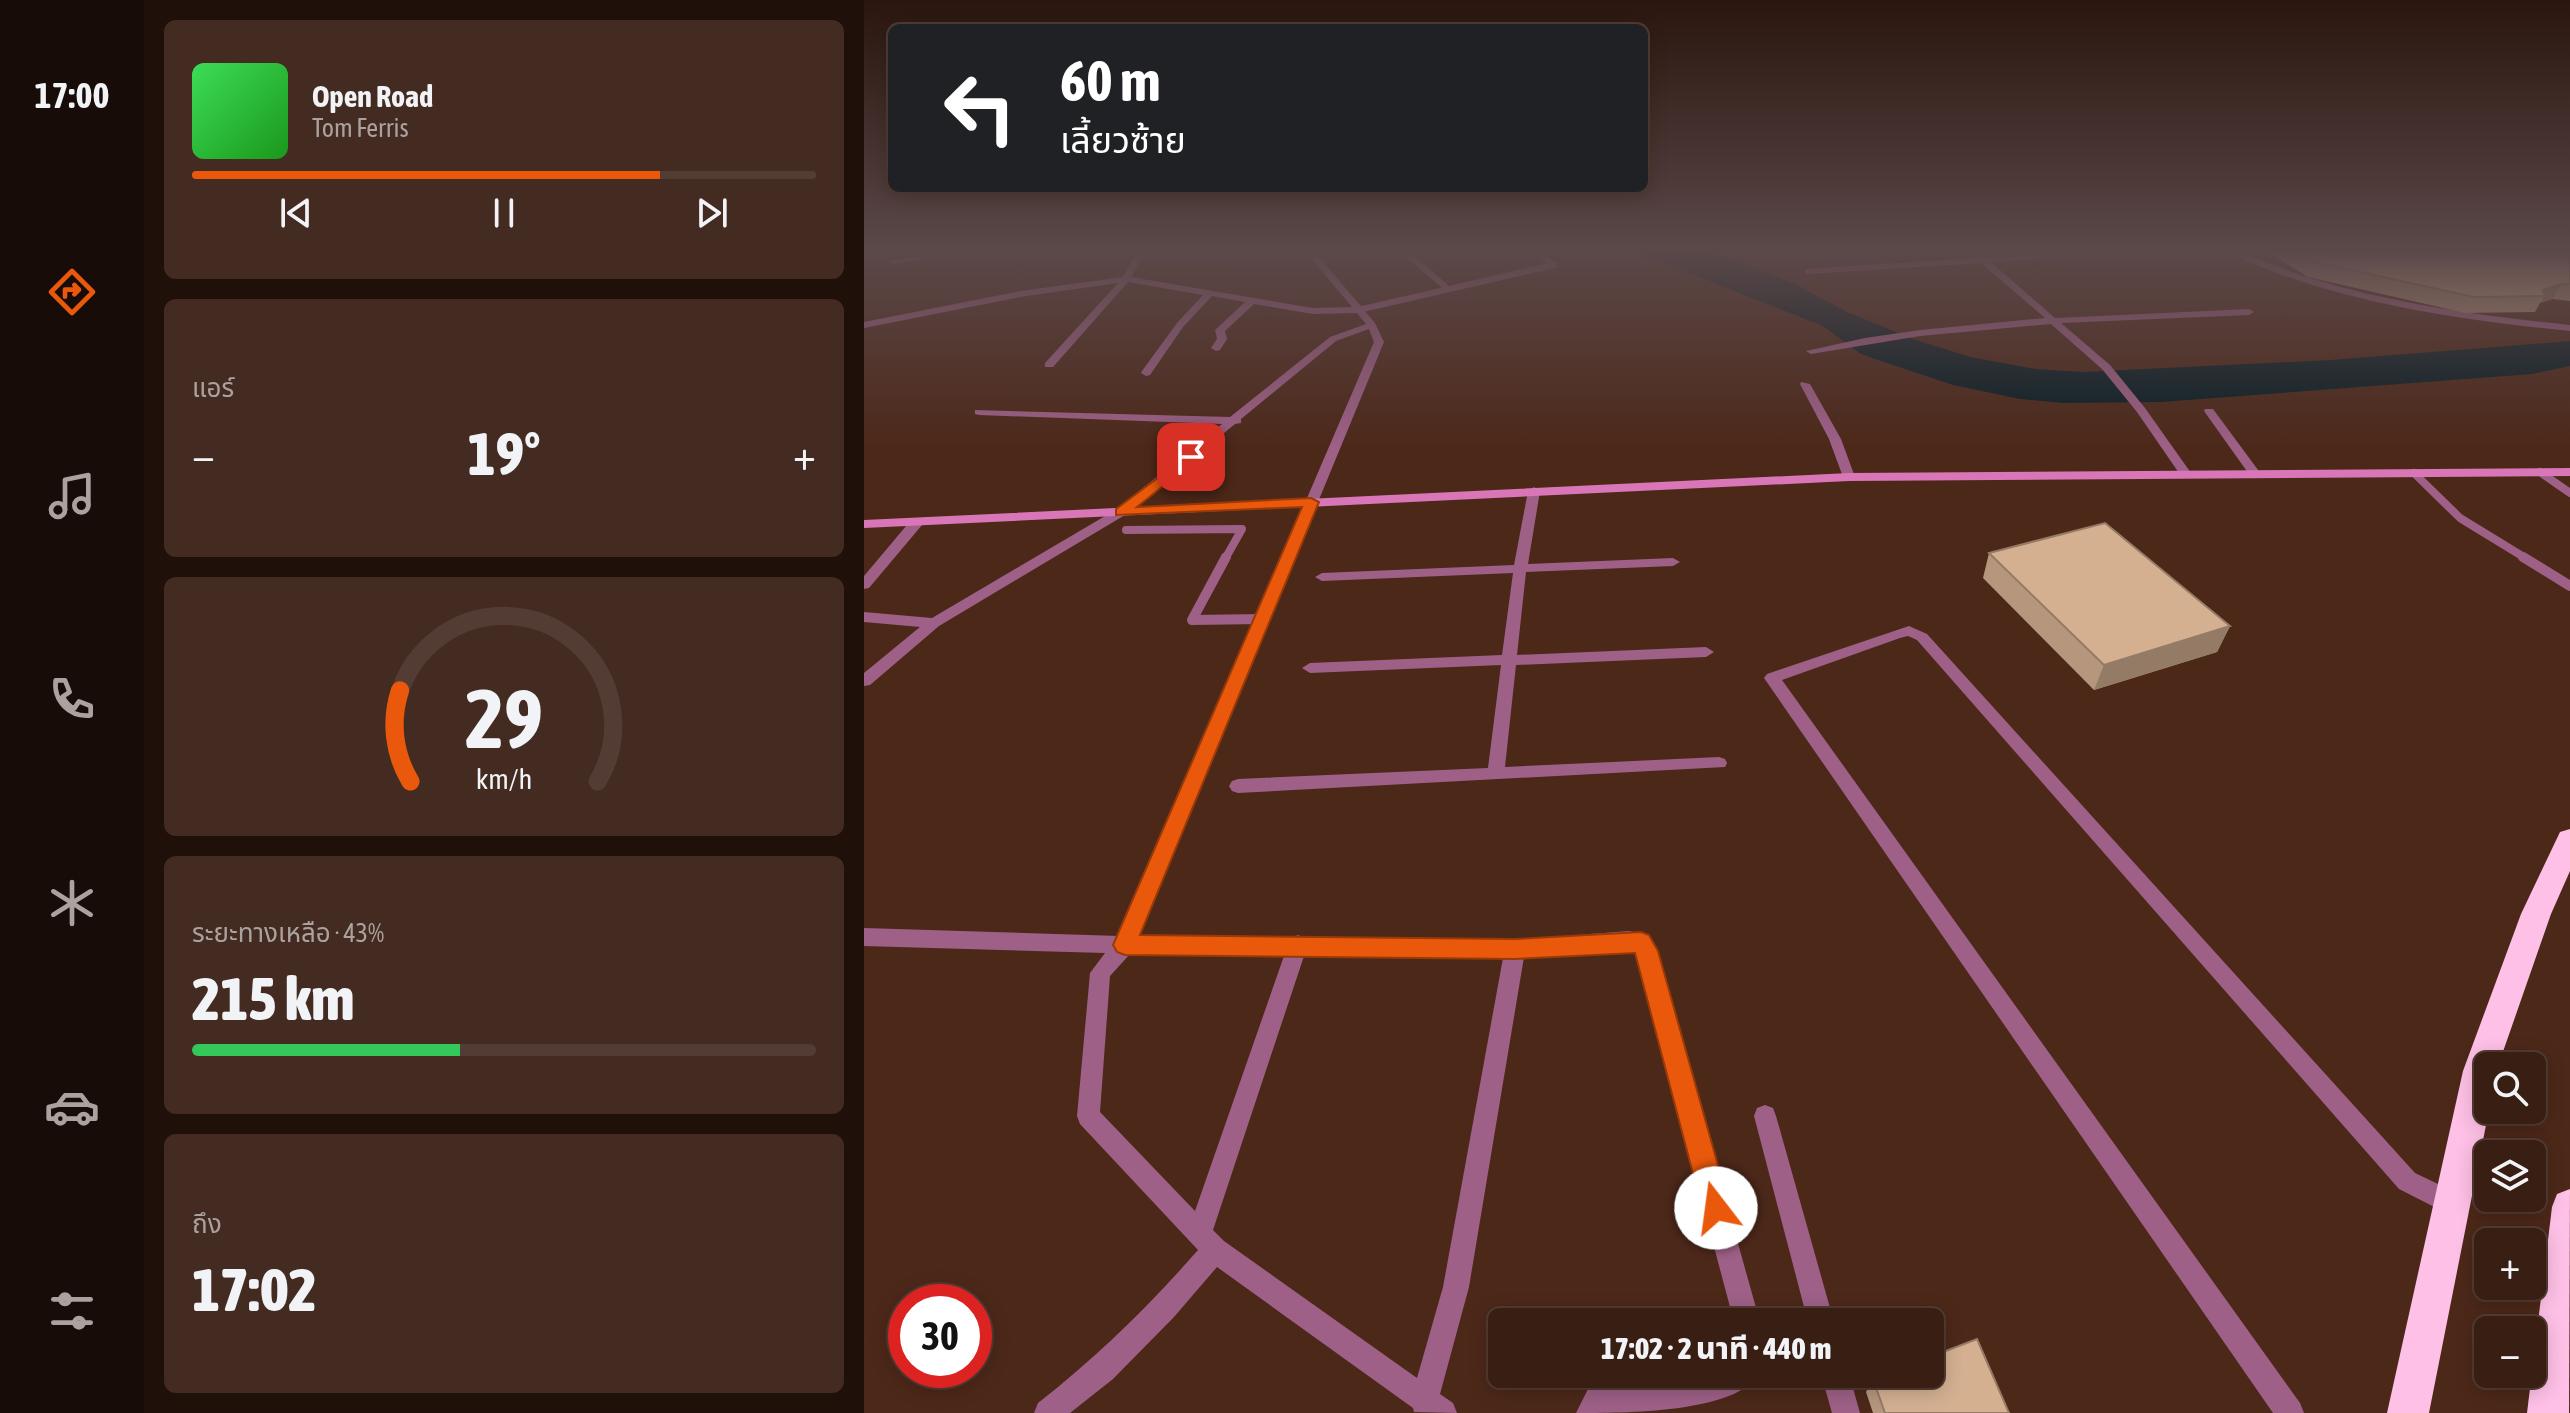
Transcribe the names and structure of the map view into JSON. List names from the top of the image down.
{
  "page": {
    "tabs": "17:00",
    "turn": ["60 m", "เลี้ยวซ้าย"],
    "song": ["Open Road", "Tom Ferris"],
    "tile": [
      "แอร์",
      ["ระยะทางเหลือ · 43%", "215 km"],
      ["ถึง", "17:02"]
    ],
    "heat": ["−", "19°", "+"],
    "map_buttons": ["+", "−"],
    "limit": "30",
    "trip": "17:02 · 2 นาที · 440 m",
    "gauge": ["29", "km/h"]
  }
}
